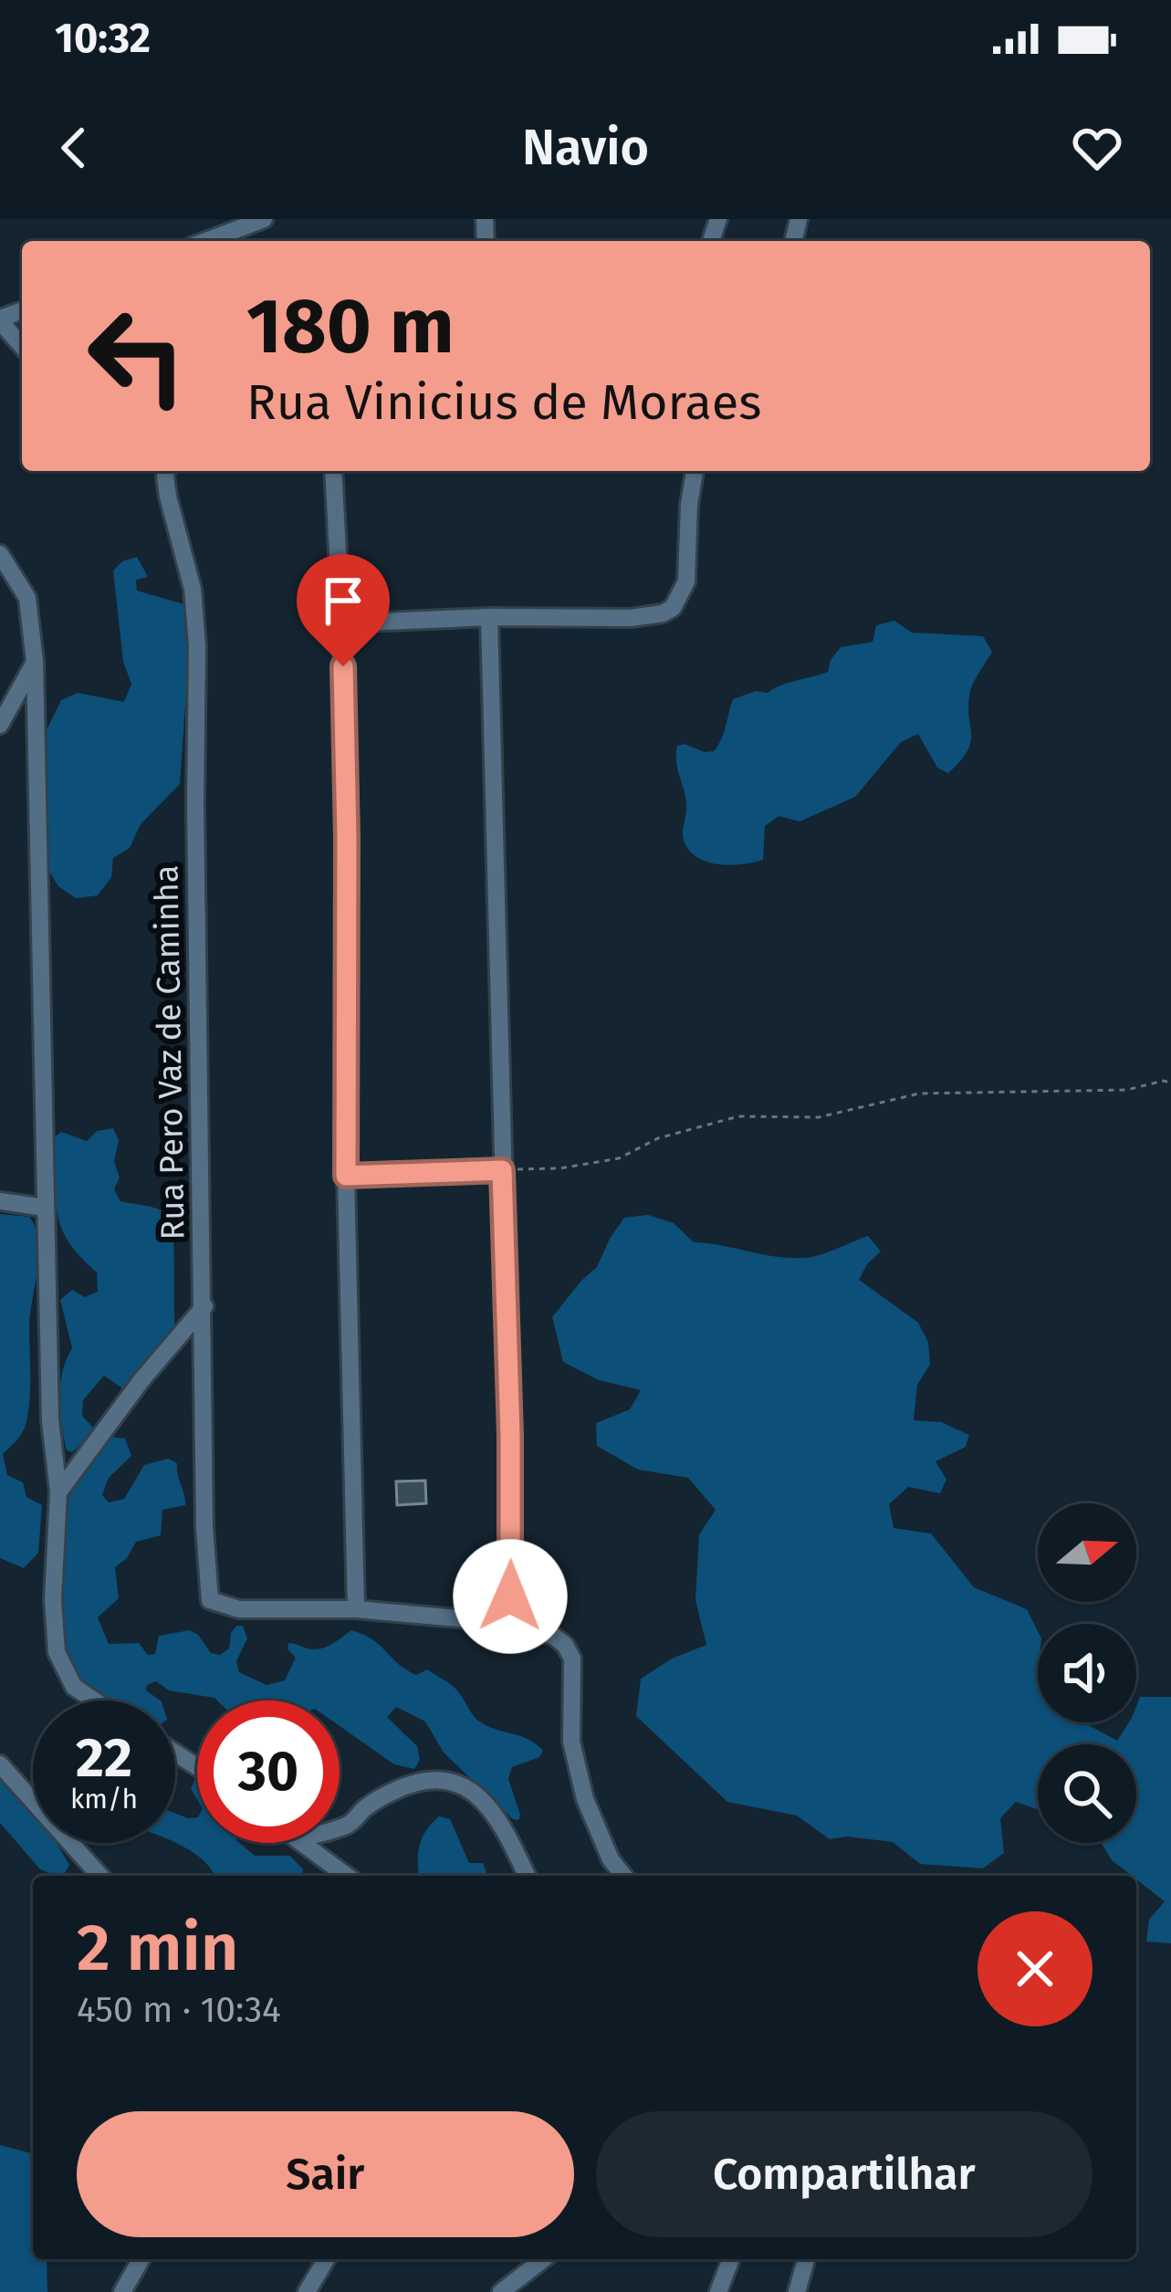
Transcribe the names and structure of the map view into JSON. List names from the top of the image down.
{
  "streets": {
    "street": ["Rua Pero Vaz de Caminha"]
  },
  "north": "right",
  "page": {
    "status": "10:32",
    "header": "Navio",
    "turn": ["180 m", "Rua Vinicius de Moraes"],
    "speed": "22 km/h",
    "limit": "30",
    "heading": ["2 min", "450 m · 10:34"],
    "buttons": ["Sair", "Compartilhar"]
  }
}
